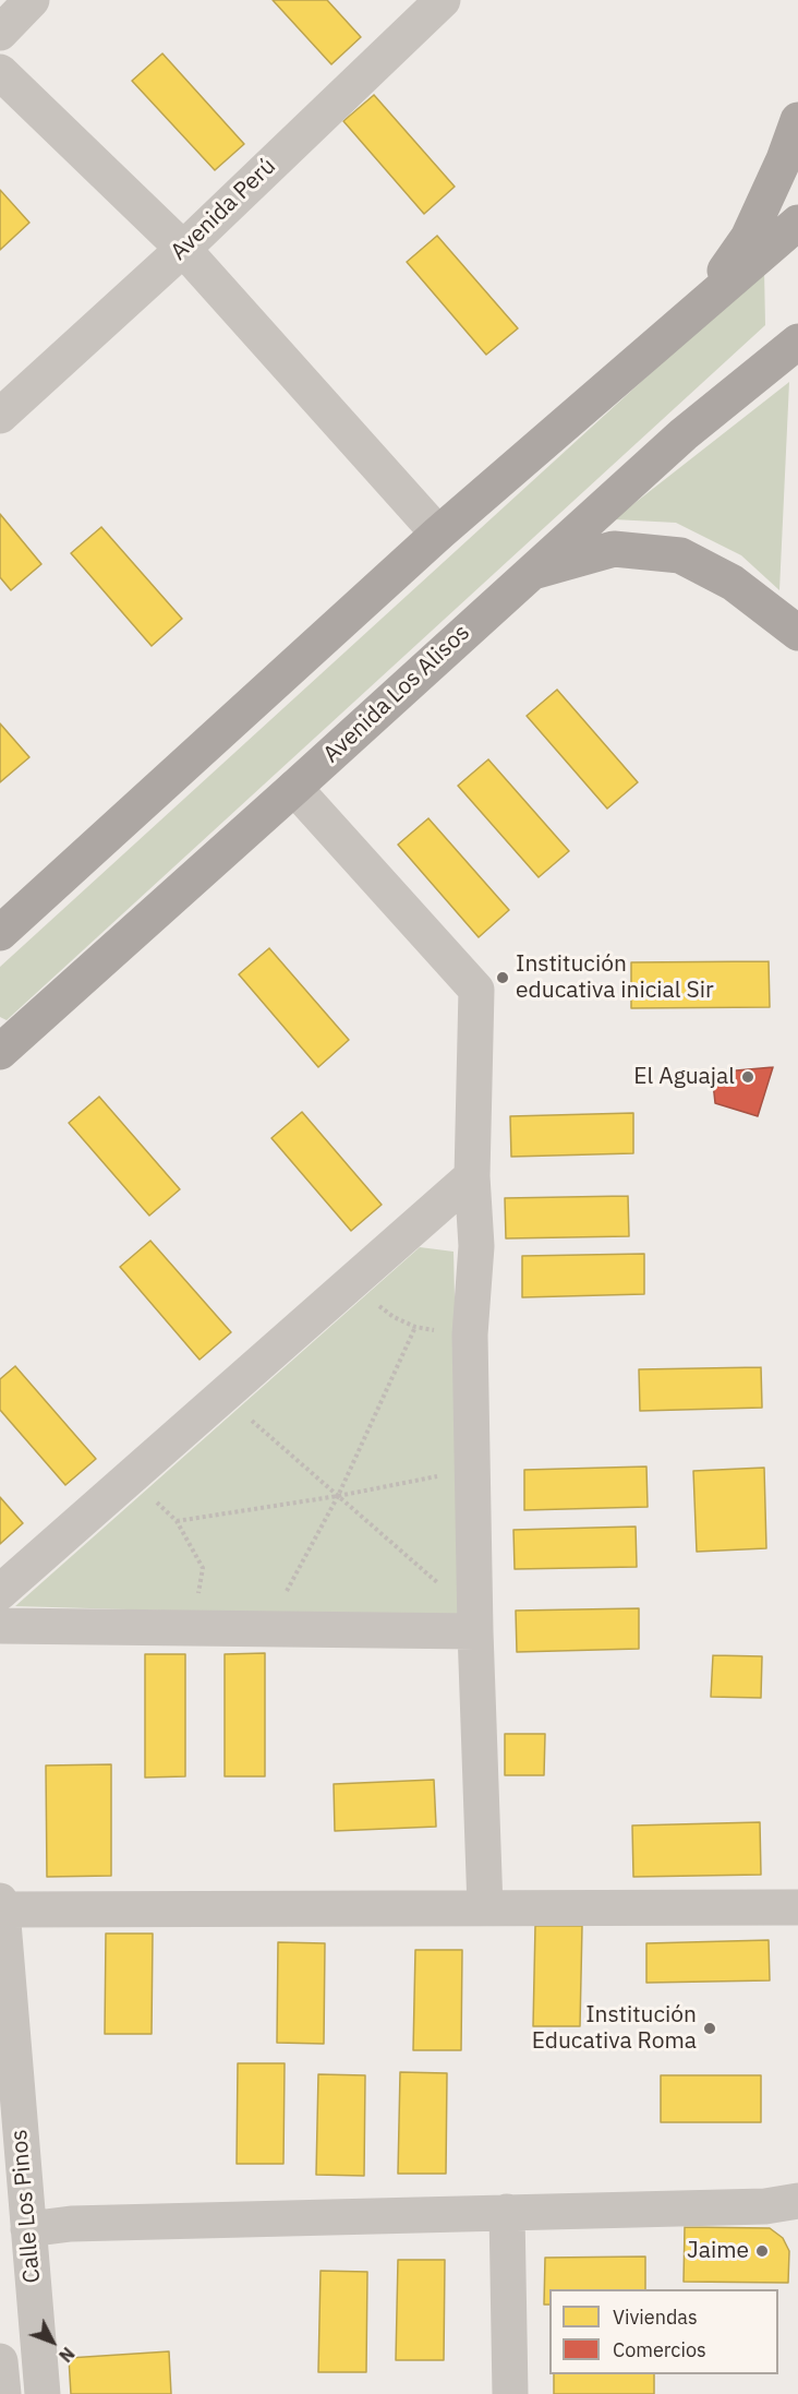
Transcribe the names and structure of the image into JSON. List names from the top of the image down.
{
  "streets": {
    "main road": ["Avenida Los Alisos"],
    "street": ["Avenida Perú", "Calle Los Pinos"]
  },
  "places": [
    "Institución educativa inicial Sir",
    "El Aguajal",
    "Institución Educativa Roma",
    "Jaime"
  ],
  "legend": ["Viviendas", "Comercios"],
  "north": "bottom right"
}
